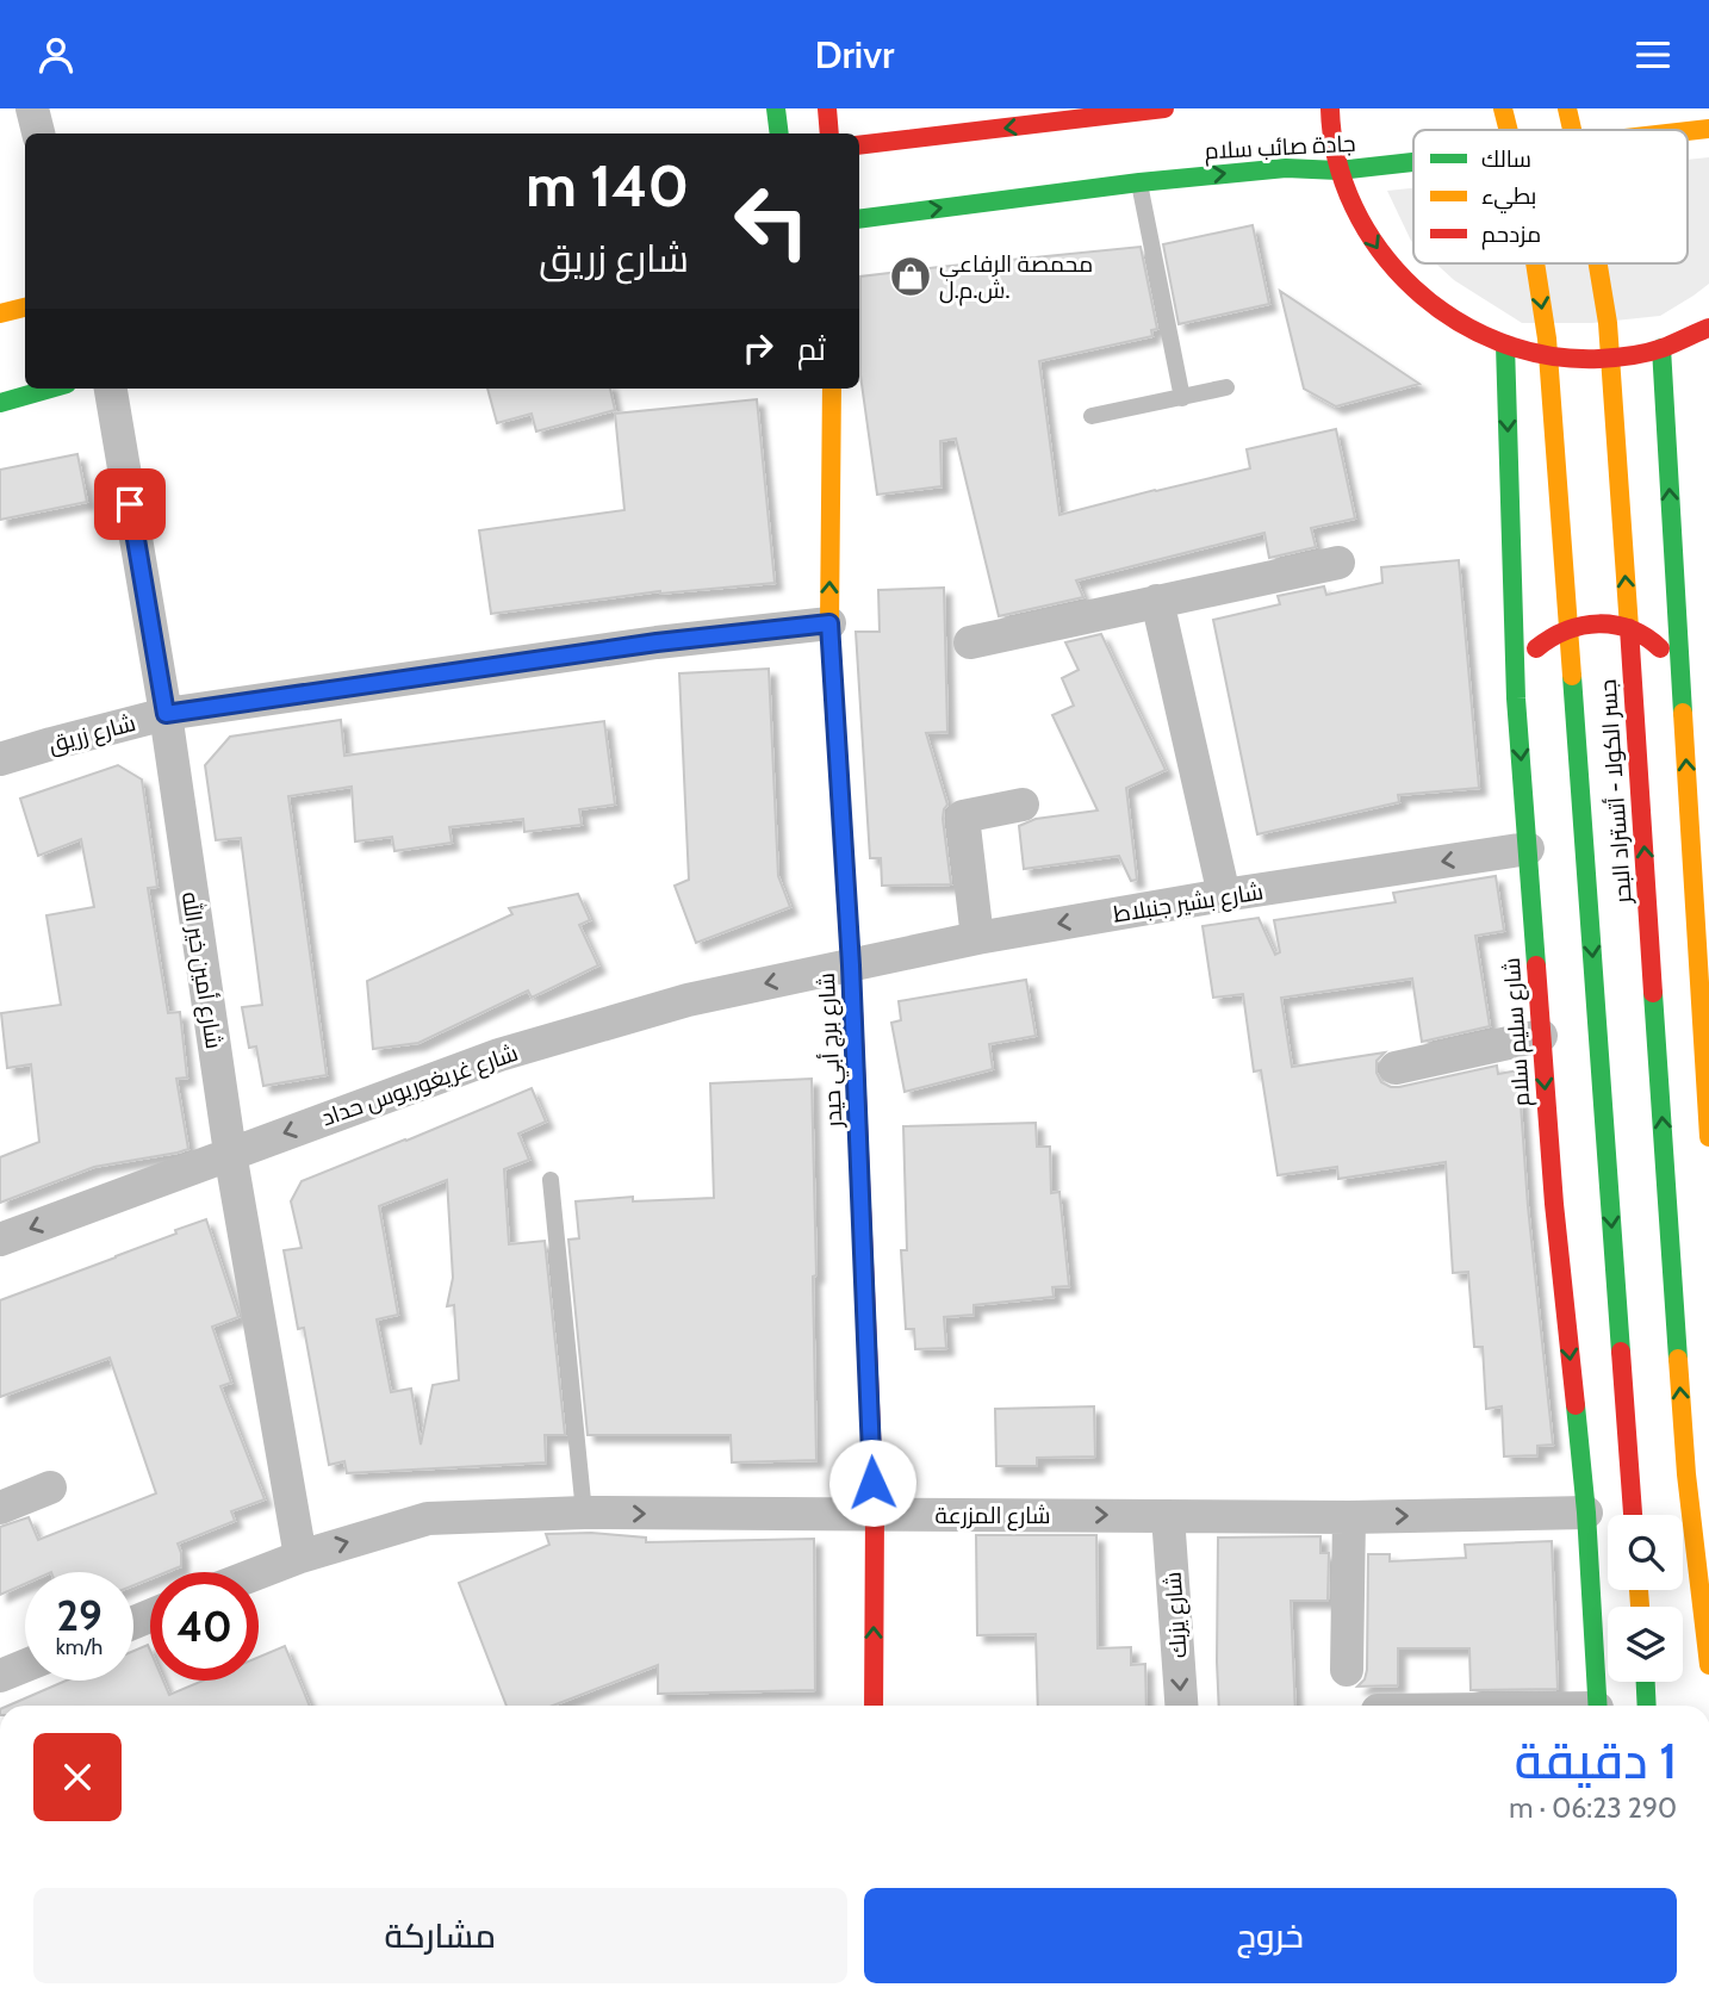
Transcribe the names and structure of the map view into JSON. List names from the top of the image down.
{
  "streets": {
    "main road": [
      "جادة صائب سلام",
      "جسر الكولا - أتستراد البحر",
      "شارع سليم سلام",
      "شارع برج أبي حيدر"
    ],
    "street": [
      "شارع زريق",
      "شارع بشير جنبلاط",
      "شارع أمين خير الله",
      "شارع غريغوريوس حداد",
      "شارع المزرعة",
      "شارع يزبك"
    ]
  },
  "crossings": [
    ["شارع زريق", "شارع أمين خير الله"],
    ["شارع زريق", "شارع برج أبي حيدر"],
    ["شارع بشير جنبلاط", "شارع سليم سلام"],
    ["شارع بشير جنبلاط", "شارع برج أبي حيدر"],
    ["شارع بشير جنبلاط", "شارع غريغوريوس حداد"],
    ["شارع أمين خير الله", "شارع غريغوريوس حداد"],
    ["شارع أمين خير الله", "شارع المزرعة"],
    ["شارع سليم سلام", "شارع المزرعة"],
    ["شارع برج أبي حيدر", "شارع غريغوريوس حداد"],
    ["شارع برج أبي حيدر", "شارع المزرعة"],
    ["شارع المزرعة", "شارع يزبك"]
  ],
  "one_way": ["شارع غريغوريوس حداد", "شارع المزرعة"],
  "places": {
    "shop": ["محمصة الرفاعي ش.م.ل."]
  },
  "legend": ["سالك", "بطيء", "مزدحم"],
  "page": {
    "header": "Drivr",
    "turn": ["140 m", "شارع زريق"],
    "then": "ثم",
    "speed": "29 km/h",
    "limit": "40",
    "heading": ["1 دقيقة", "290 m · 06:23"],
    "buttons": ["خروج", "مشاركة"]
  }
}
